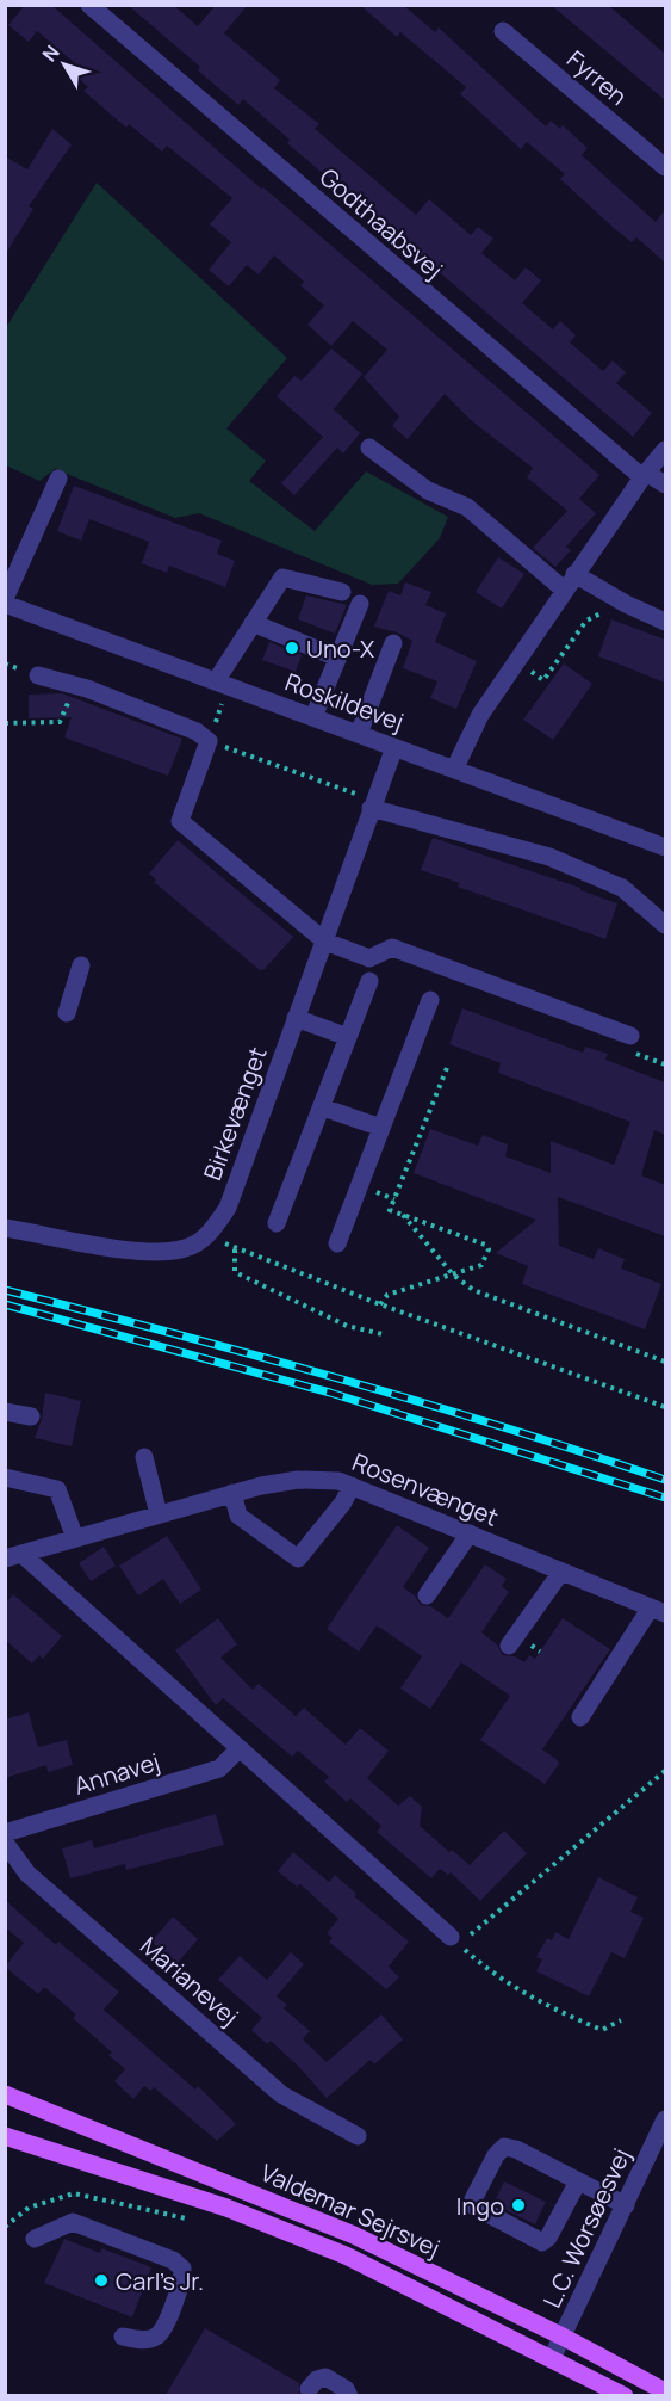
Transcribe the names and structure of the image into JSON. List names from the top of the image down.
{
  "streets": {
    "main road": ["Valdemar Sejrsvej"],
    "street": [
      "Fyrren",
      "Godthaabsvej",
      "Roskildevej",
      "Birkevænget",
      "Rosenvænget",
      "Annavej",
      "Marianevej",
      "L.C. Worsøesvej"
    ]
  },
  "crossings": [
    ["Roskildevej", "Birkevænget"],
    ["Rosenvænget", "Annavej"],
    ["Valdemar Sejrsvej", "L.C. Worsøesvej"]
  ],
  "places": ["Uno-X", "Ingo", "Carl's Jr."],
  "north": "top left"
}
